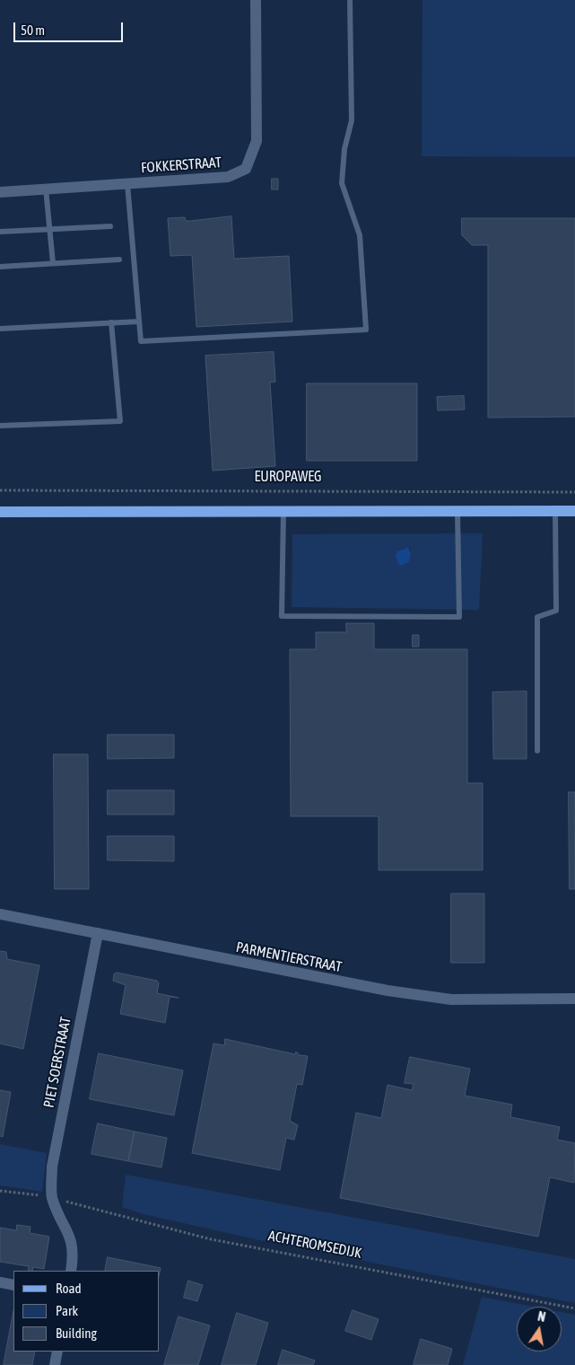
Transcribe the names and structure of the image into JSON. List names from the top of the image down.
{
  "streets": {
    "street": ["FOKKERSTRAAT", "PARMENTIERSTRAAT", "PIET SOERSTRAAT"],
    "path": ["EUROPAWEG", "ACHTEROMSEDIJK"]
  },
  "crossings": [
    ["PARMENTIERSTRAAT", "PIET SOERSTRAAT"],
    ["PIET SOERSTRAAT", "ACHTEROMSEDIJK"]
  ],
  "legend": ["Road", "Park", "Building"],
  "scale_bar": "50 m",
  "north": "top"
}
